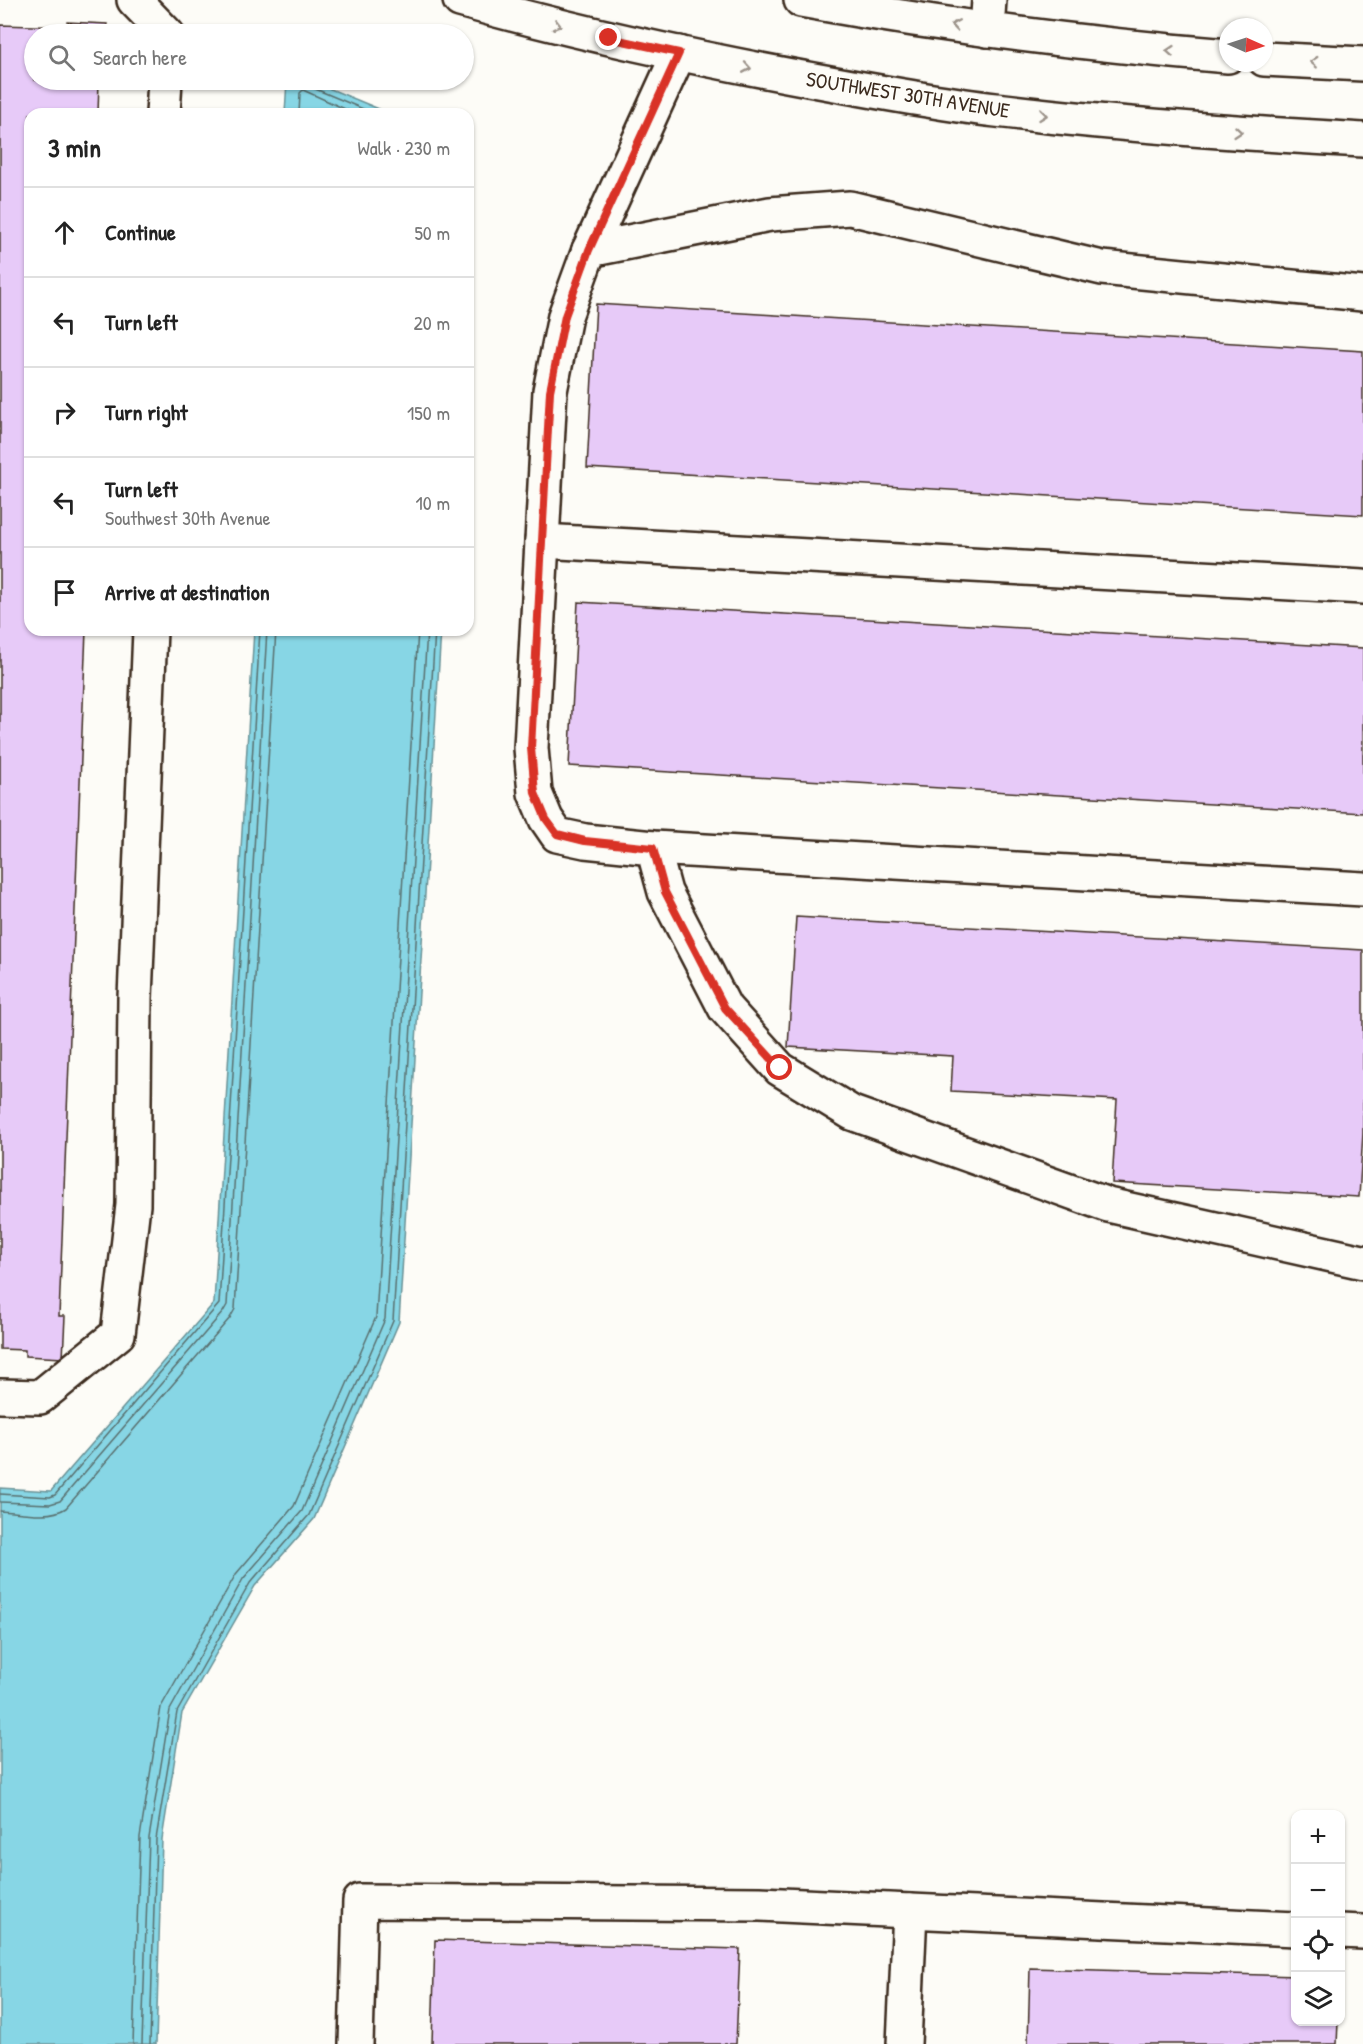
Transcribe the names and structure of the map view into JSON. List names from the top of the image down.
{
  "streets": {
    "main road": ["SOUTHWEST 30TH AVENUE"]
  },
  "north": "right",
  "page": {
    "search": "Search here",
    "heading": ["3 min", "Walk · 230 m"],
    "list": [
      ["Continue", "50 m"],
      ["Turn left", "20 m"],
      ["Turn right", "150 m"],
      ["Turn left", "Southwest 30th Avenue", "10 m"],
      "Arrive at destination"
    ],
    "map_buttons": ["+", "−"]
  }
}
